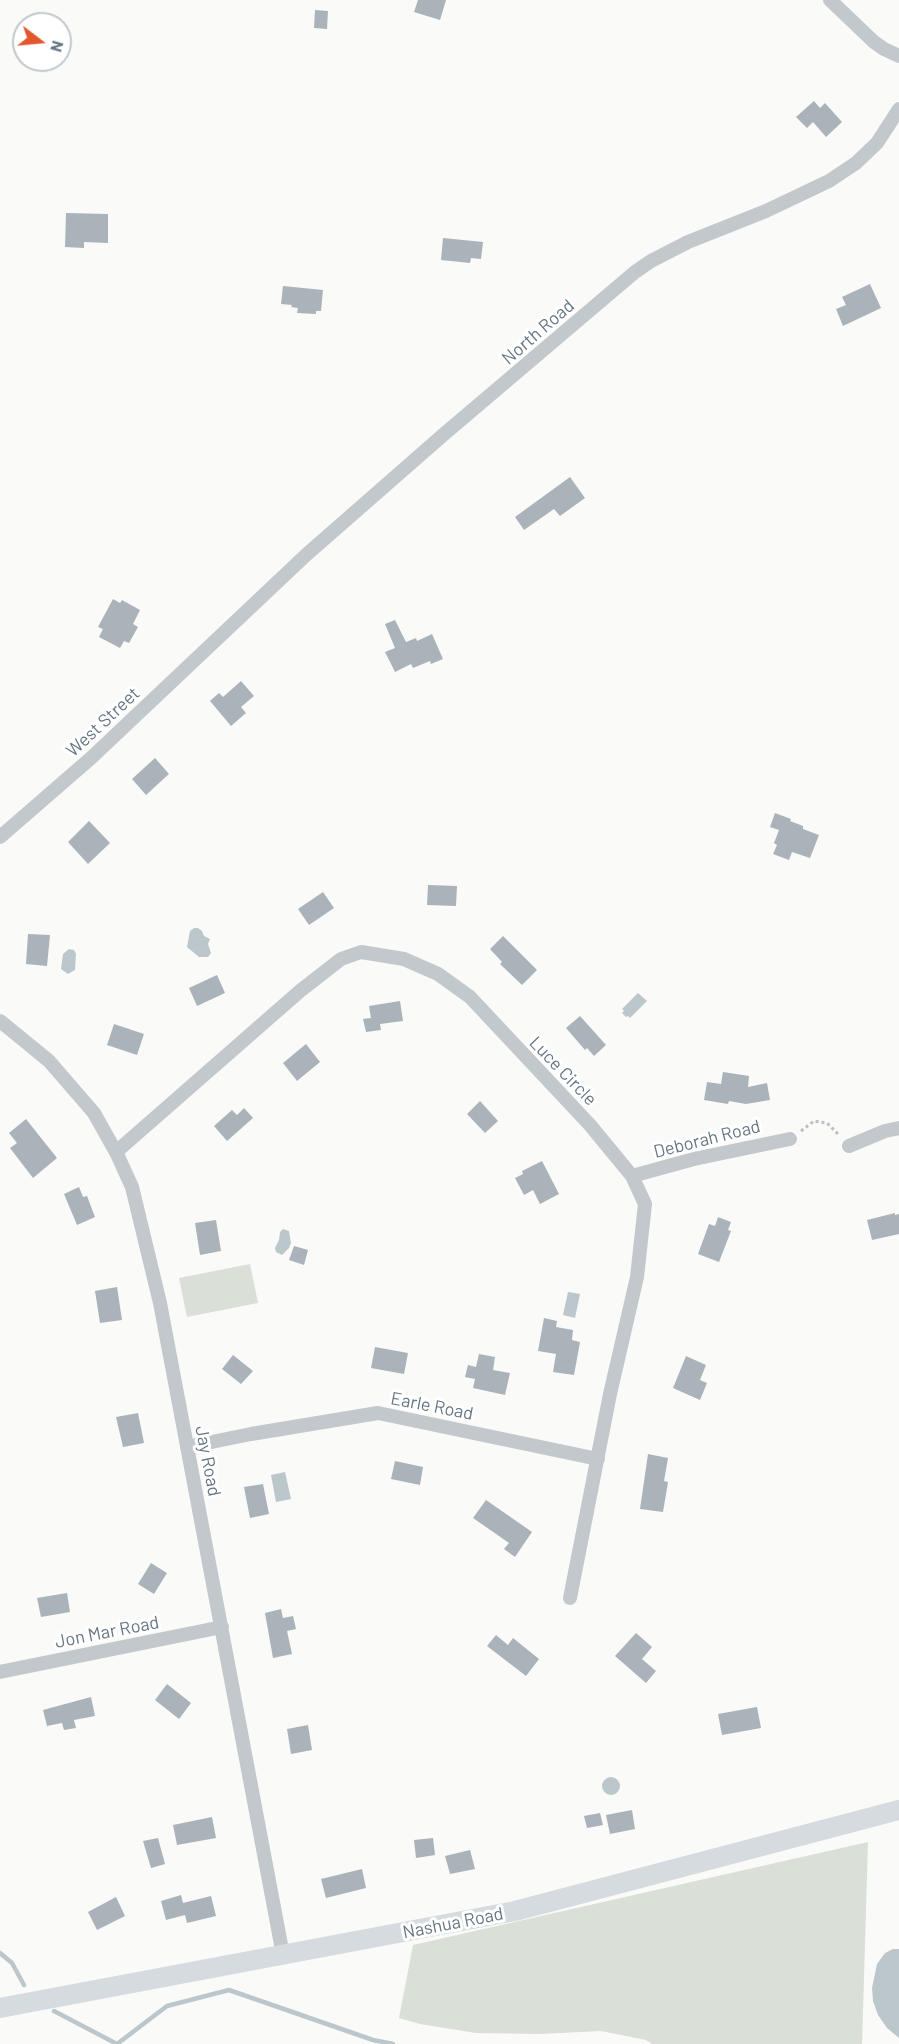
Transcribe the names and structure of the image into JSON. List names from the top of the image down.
{
  "streets": {
    "main road": ["Nashua Road"],
    "street": [
      "North Road",
      "West Street",
      "Luce Circle",
      "Deborah Road",
      "Earle Road",
      "Jay Road",
      "Jon Mar Road"
    ]
  },
  "crossings": [
    ["North Road", "West Street"],
    ["Luce Circle", "Deborah Road"],
    ["Luce Circle", "Earle Road"],
    ["Luce Circle", "Jay Road"],
    ["Earle Road", "Jay Road"],
    ["Jay Road", "Jon Mar Road"],
    ["Jay Road", "Nashua Road"]
  ],
  "north": "right"
}
